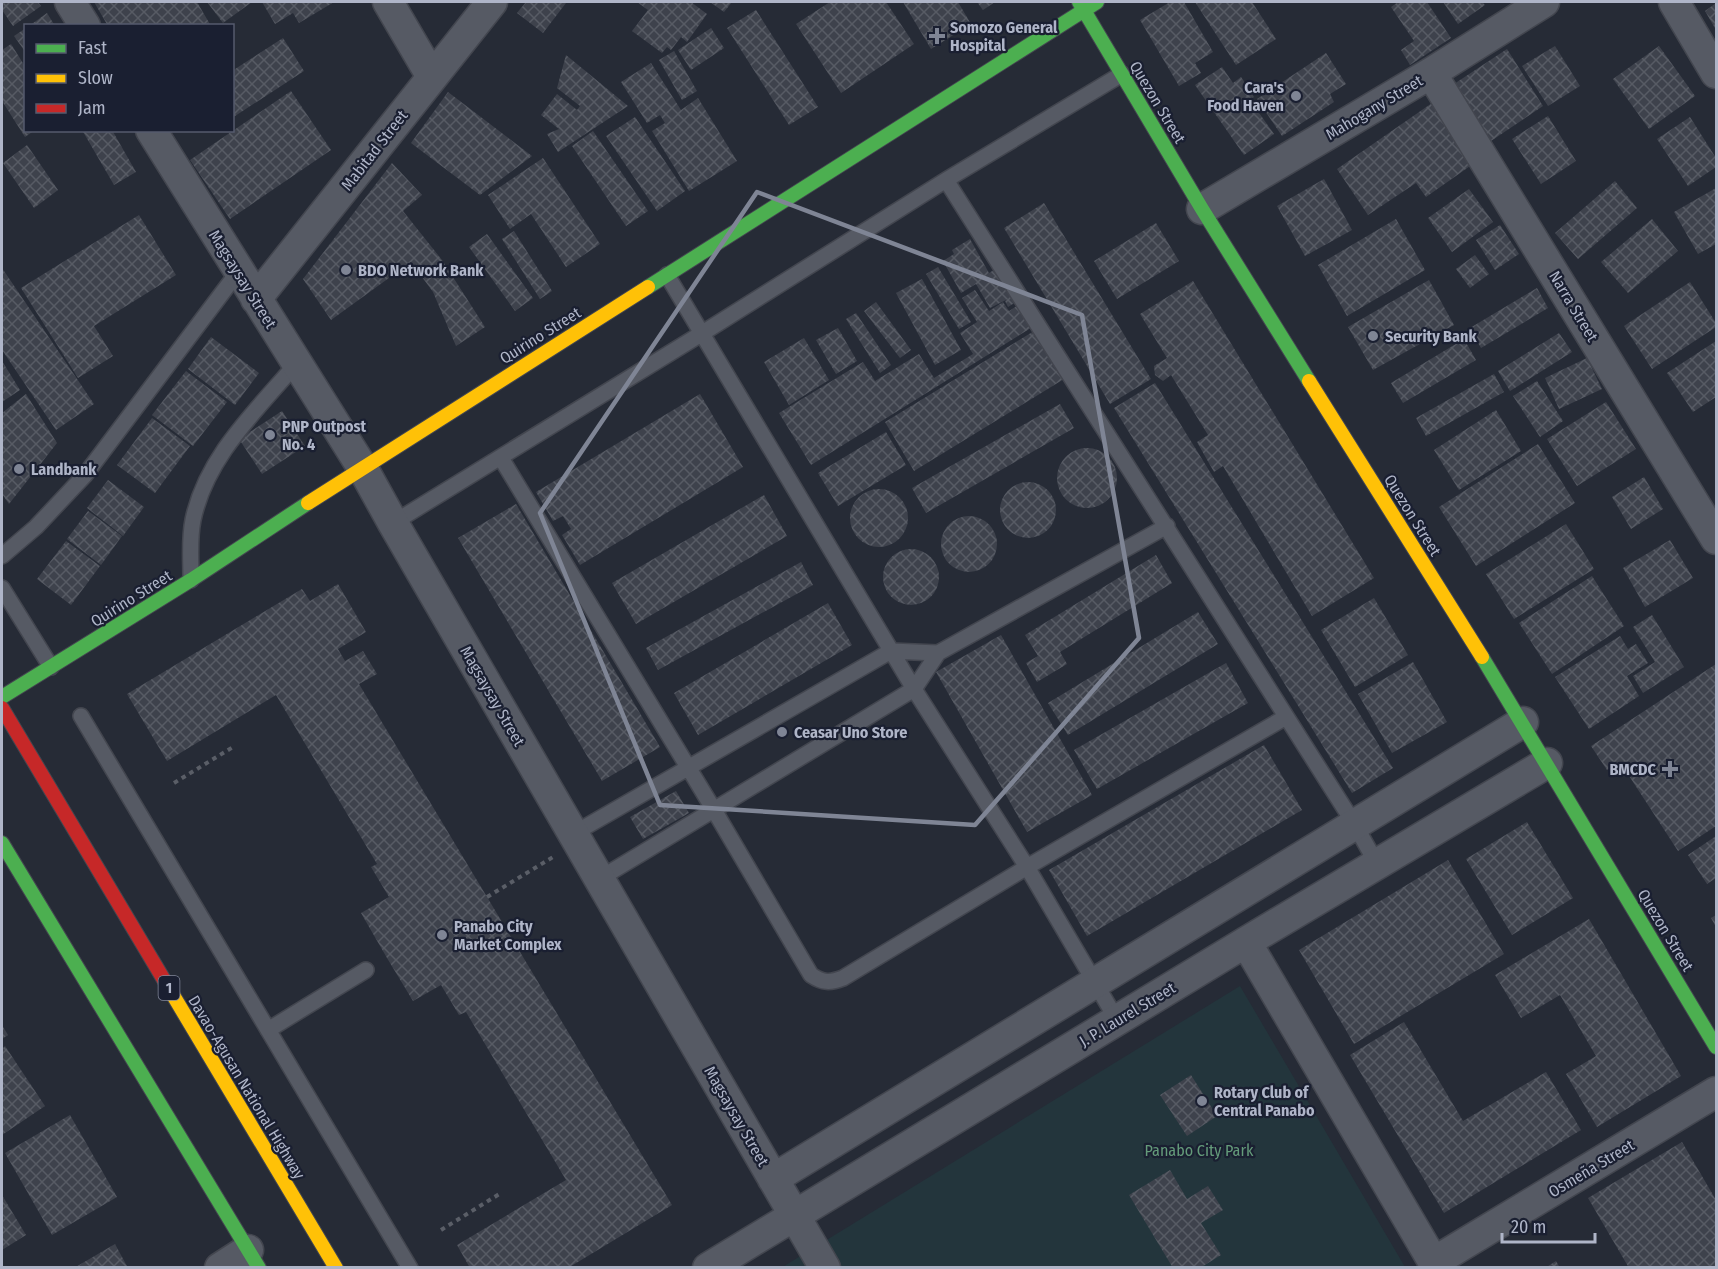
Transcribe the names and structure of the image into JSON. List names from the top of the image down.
{
  "streets": {
    "main road": [
      "Quezon Street",
      "Quirino Street",
      "1",
      "Davao-Agusan National Highway"
    ],
    "street": [
      "Mahogany Street",
      "Mabitad Street",
      "Magsaysay Street",
      "Narra Street",
      "J. P. Laurel Street",
      "Osmeña Street"
    ]
  },
  "crossings": [
    ["Quezon Street", "Mahogany Street"],
    ["Quezon Street", "Quirino Street"],
    ["Quezon Street", "J. P. Laurel Street"],
    ["Mahogany Street", "Narra Street"],
    ["Mabitad Street", "Magsaysay Street"],
    ["Magsaysay Street", "Quirino Street"],
    ["Magsaysay Street", "J. P. Laurel Street"]
  ],
  "parks": ["Panabo City Park"],
  "places": {
    "health": ["Somozo General Hospital", "BMCDC"],
    "other": [
      "Cara's Food Haven",
      "BDO Network Bank",
      "Security Bank",
      "PNP Outpost No. 4",
      "Landbank",
      "Ceasar Uno Store",
      "Panabo City Market Complex",
      "Rotary Club of Central Panabo"
    ]
  },
  "legend": ["Fast", "Slow", "Jam"],
  "scale_bar": "20 m"
}
